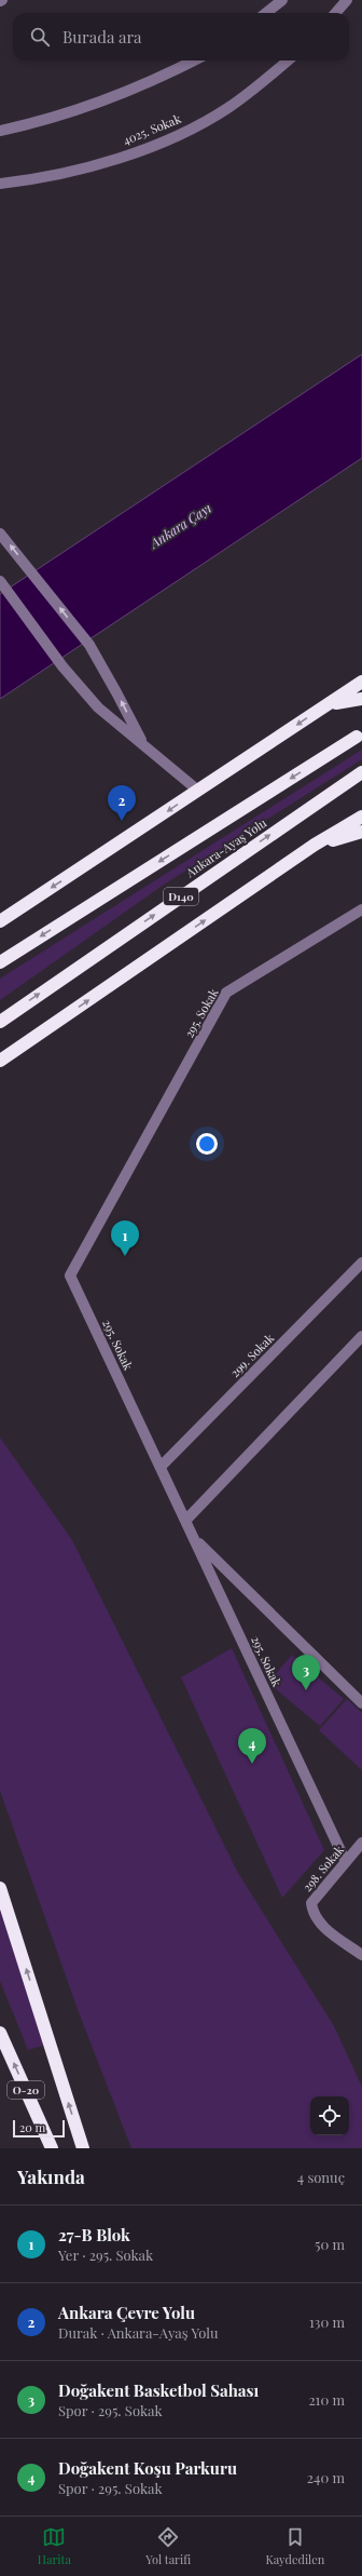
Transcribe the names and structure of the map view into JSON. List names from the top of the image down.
{
  "streets": {
    "highway": ["Ankara-Ayaş Yolu", "D140", "O-20"],
    "street": [
      "4025. Sokak",
      "295. Sokak",
      "299. Sokak",
      "298. Sokak"
    ]
  },
  "crossings": [
    ["295. Sokak", "299. Sokak"],
    ["295. Sokak", "298. Sokak"]
  ],
  "water": ["Ankara Çayı"],
  "scale_bar": "20 m",
  "page": {
    "search": "Burada ara",
    "pins": [
      "2",
      "1",
      "3",
      "4"
    ],
    "scale": "20 m",
    "heading": ["Yakında", "4 sonuç"],
    "list": [
      {
        "mark": "1",
        "name": "27-B Blok",
        "note": "Yer · 295. Sokak",
        "value": "50 m"
      },
      {
        "mark": "2",
        "name": "Ankara Çevre Yolu",
        "note": "Durak · Ankara-Ayaş Yolu",
        "value": "130 m"
      },
      {
        "mark": "3",
        "name": "Doğakent Basketbol Sahası",
        "note": "Spor · 295. Sokak",
        "value": "210 m"
      },
      {
        "mark": "4",
        "name": "Doğakent Koşu Parkuru",
        "note": "Spor · 295. Sokak",
        "value": "240 m"
      }
    ],
    "nav": ["Harita", "Yol tarifi", "Kaydedilen"]
  }
}
